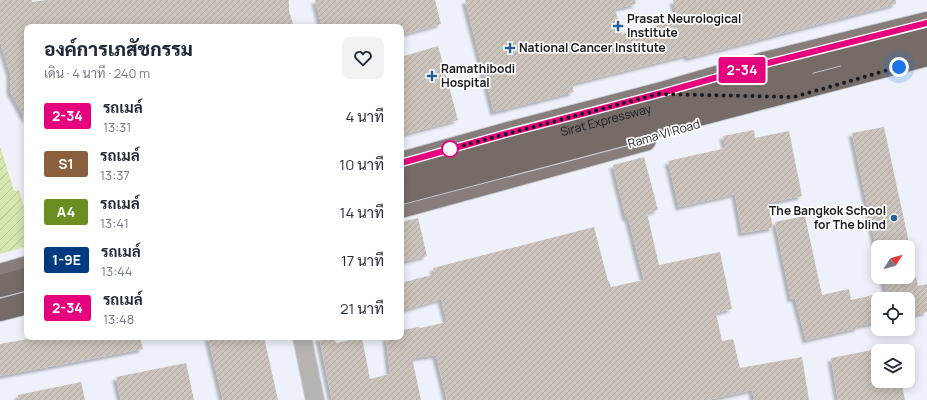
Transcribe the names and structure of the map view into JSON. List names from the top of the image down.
{
  "streets": {
    "highway": ["Sirat Expressway"],
    "main road": ["Rama VI Road"]
  },
  "places": {
    "health": ["Prasat Neurological Institute", "National Cancer Institute", "Ramathibodi Hospital"],
    "other": ["The Bangkok School for The blind"]
  },
  "lines": ["bus line 2-34"],
  "north": "top right",
  "page": {
    "on_map": "2-34",
    "heading": ["องค์การเภสัชกรรม", "เดิน · 4 นาที · 240 m"],
    "list": [
      {
        "mark": "2-34",
        "name": "รถเมล์",
        "note": "13:31",
        "value": "4 นาที"
      },
      {
        "mark": "S1",
        "name": "รถเมล์",
        "note": "13:37",
        "value": "10 นาที"
      },
      {
        "mark": "A4",
        "name": "รถเมล์",
        "note": "13:41",
        "value": "14 นาที"
      },
      {
        "mark": "1-9E",
        "name": "รถเมล์",
        "note": "13:44",
        "value": "17 นาที"
      },
      {
        "mark": "2-34",
        "name": "รถเมล์",
        "note": "13:48",
        "value": "21 นาที"
      }
    ]
  }
}
